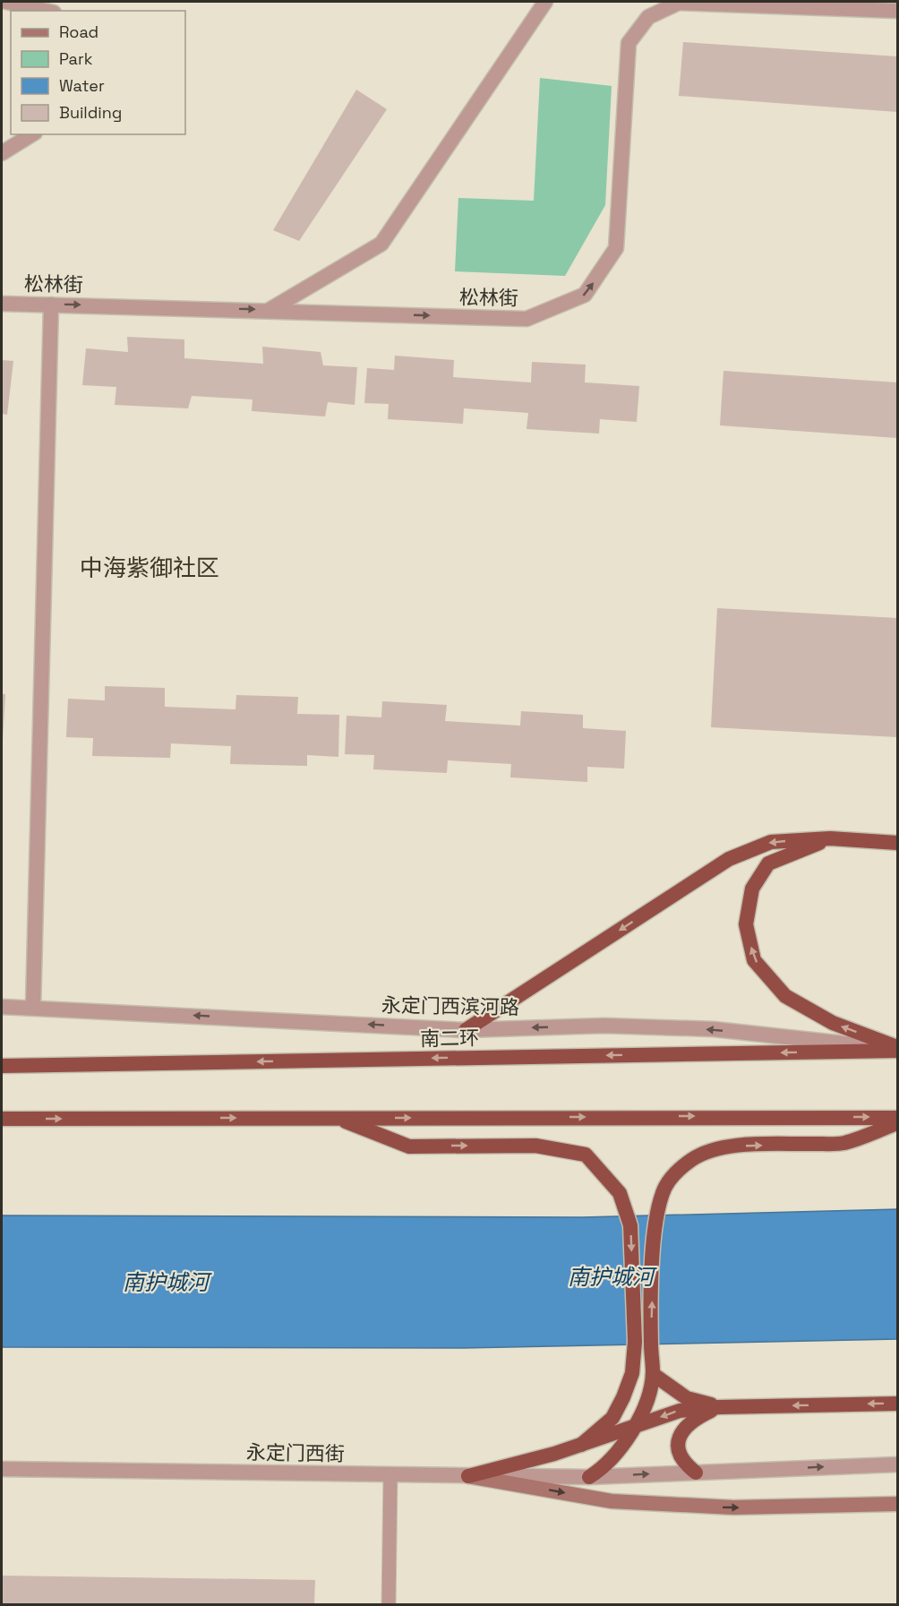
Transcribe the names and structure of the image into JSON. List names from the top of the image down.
{
  "streets": {
    "highway": ["南二环"],
    "street": ["松林街", "永定门西滨河路", "永定门西街"]
  },
  "crossings": [
    ["永定门西滨河路", "南二环"]
  ],
  "one_way": ["松林街", "永定门西滨河路"],
  "districts": ["中海紫御社区"],
  "water": ["南护城河"],
  "legend": [
    "Road",
    "Park",
    "Water",
    "Building"
  ]
}
